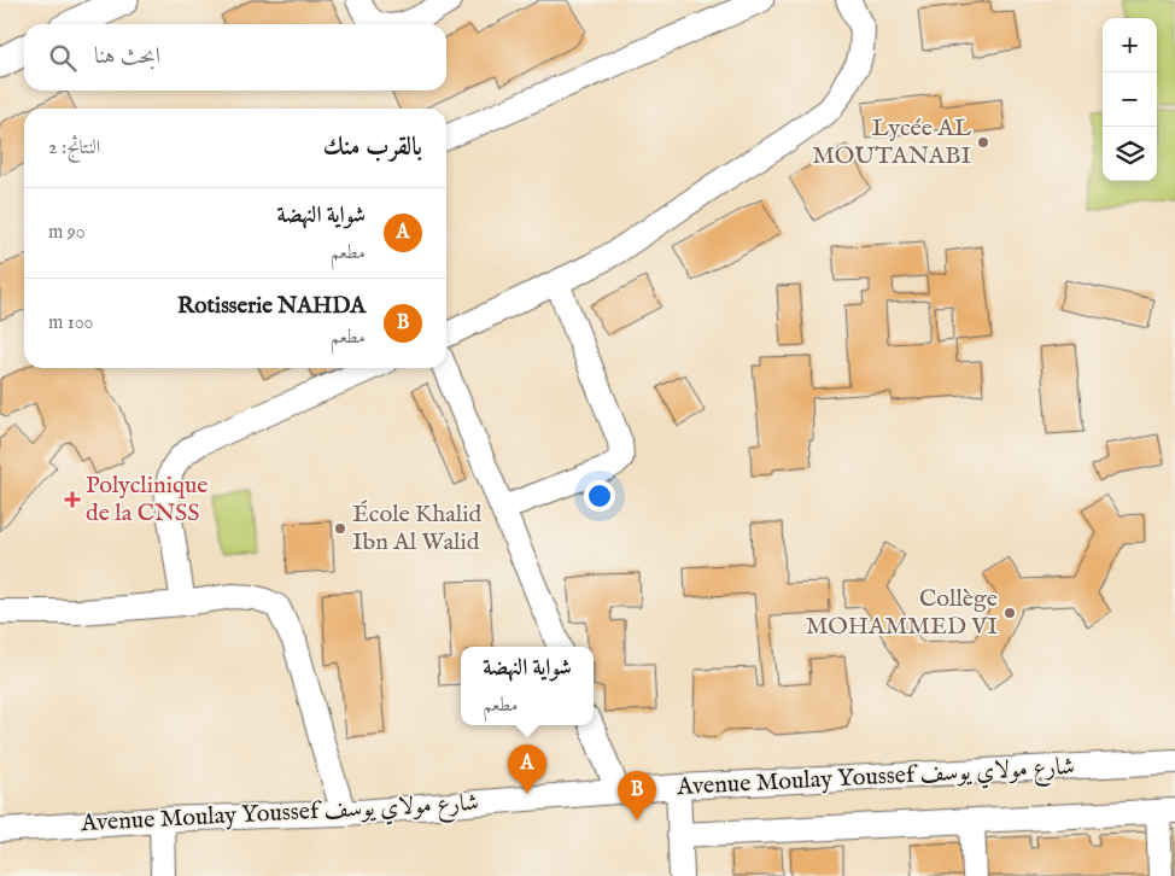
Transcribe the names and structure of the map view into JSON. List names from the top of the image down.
{
  "streets": {
    "street": ["Avenue Moulay Youssef شارع مولاي يوسف"]
  },
  "places": {
    "other": ["Lycée AL MOUTANABI", "École Khalid Ibn Al Walid", "Collège MOHAMMED VI"],
    "health": ["Polyclinique de la CNSS"]
  },
  "page": {
    "map_buttons": ["+", "−"],
    "search": "ابحث هنا",
    "heading": ["بالقرب منك", "النتائج: 2"],
    "list": [
      {
        "mark": "A",
        "name": "شواية النهضة",
        "note": "مطعم",
        "value": "90 m"
      },
      {
        "mark": "B",
        "name": "Rotisserie NAHDA",
        "note": "مطعم",
        "value": "100 m"
      }
    ],
    "popup": ["شواية النهضة", "مطعم"],
    "pins": ["A", "B"]
  }
}
